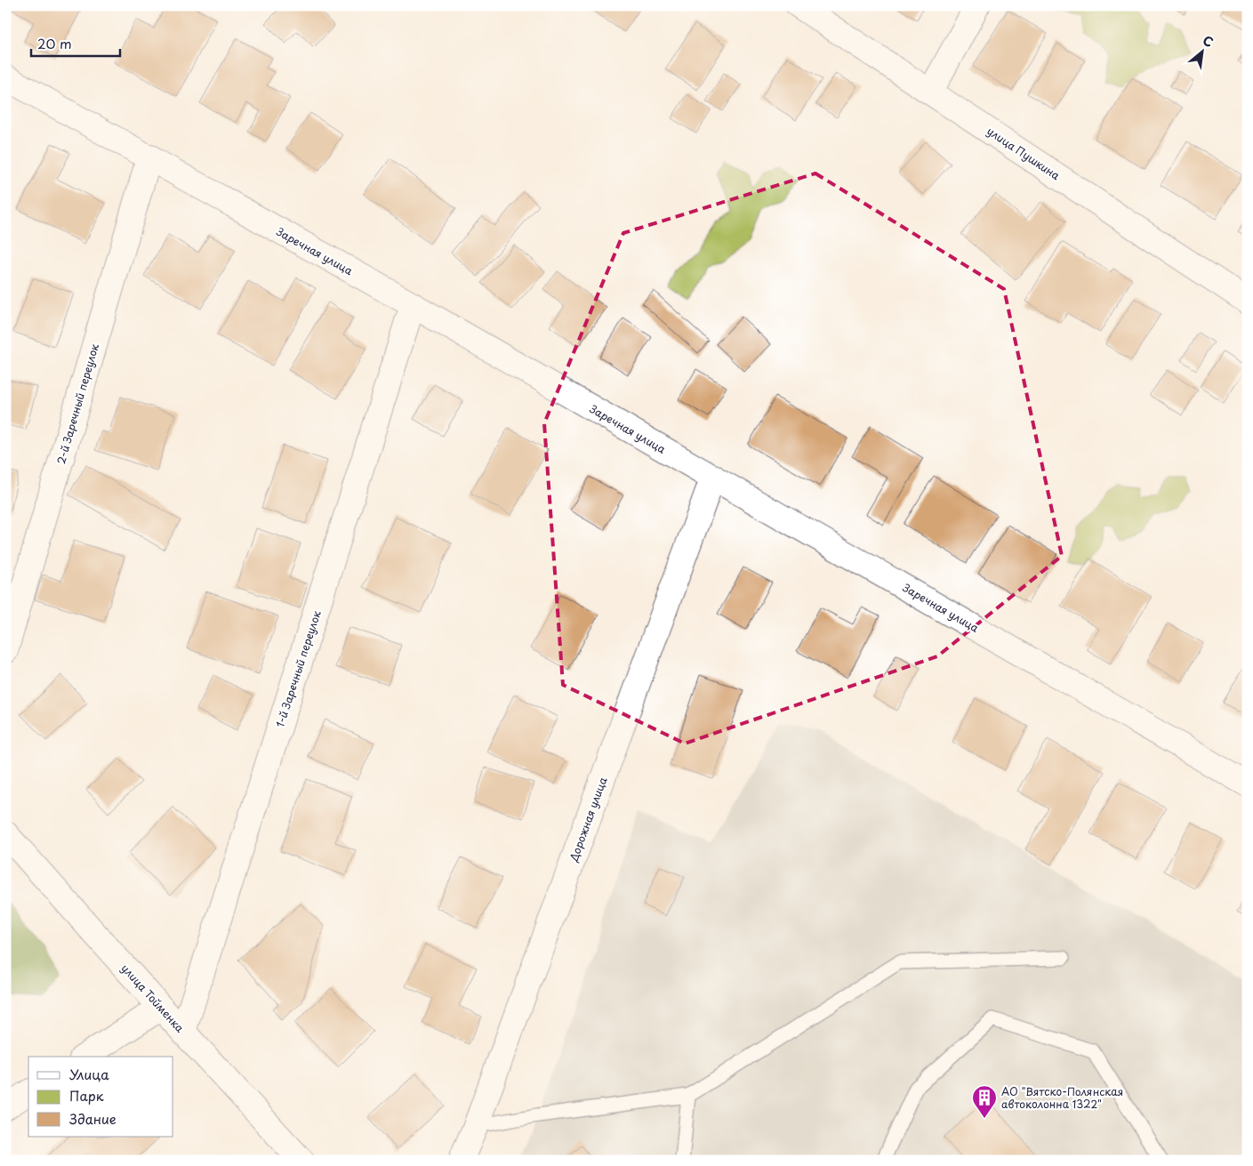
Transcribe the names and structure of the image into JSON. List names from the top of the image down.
{
  "streets": {
    "street": [
      "улица Пушкина",
      "Заречная улица",
      "2-й Заречный переулок",
      "1-й Заречный переулок",
      "Дорожная улица",
      "улица Тойменка"
    ]
  },
  "crossings": [
    ["Заречная улица", "2-й Заречный переулок"],
    ["Заречная улица", "1-й Заречный переулок"],
    ["Заречная улица", "Дорожная улица"],
    ["1-й Заречный переулок", "улица Тойменка"]
  ],
  "places": {
    "building": ["АО \"Вятско-Полянская автоколонна 1322\""]
  },
  "legend": ["Улица", "Парк", "Здание"],
  "scale_bar": "20 m",
  "north": "top right"
}
